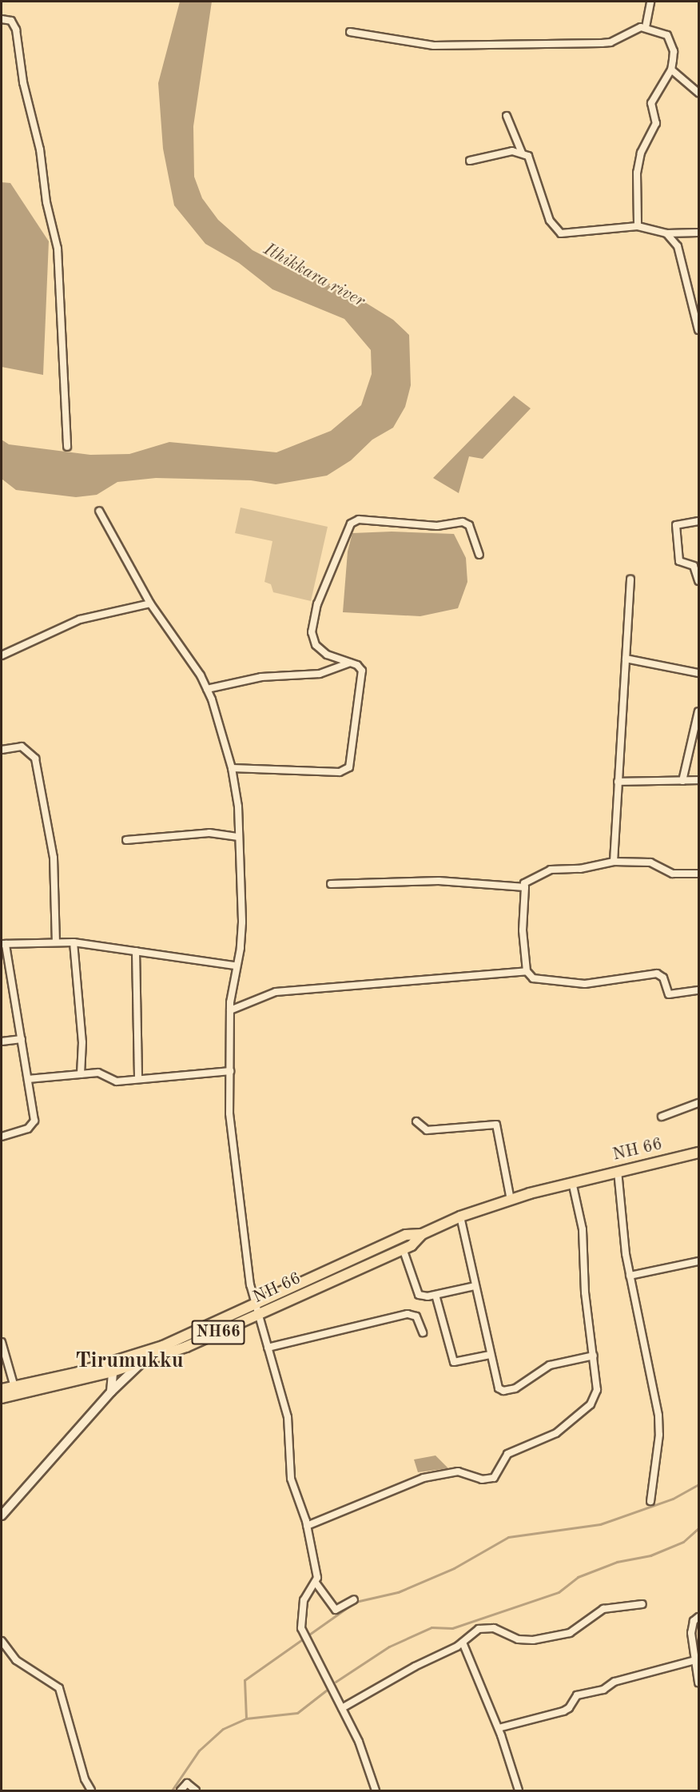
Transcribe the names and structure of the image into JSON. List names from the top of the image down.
{
  "streets": {
    "highway": ["NH 66", "NH66"]
  },
  "districts": ["Tirumukku"],
  "water": ["Ithikkara river"]
}
